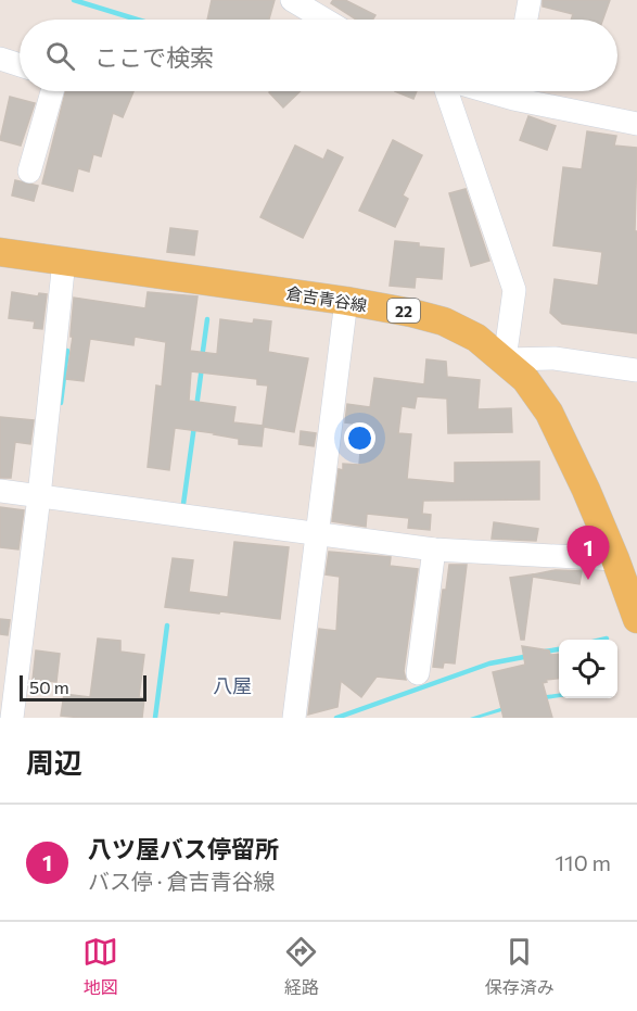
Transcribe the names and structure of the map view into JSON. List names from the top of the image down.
{
  "streets": {
    "main road": ["倉吉青谷線", "22"]
  },
  "districts": ["八屋"],
  "scale_bar": "50 m",
  "page": {
    "search": "ここで検索",
    "pins": "1",
    "scale": "50 m",
    "heading": "周辺",
    "list": [
      {
        "mark": "1",
        "name": "八ツ屋バス停留所",
        "note": "バス停 · 倉吉青谷線",
        "value": "110 m"
      }
    ],
    "nav": ["地図", "経路", "保存済み"]
  }
}
